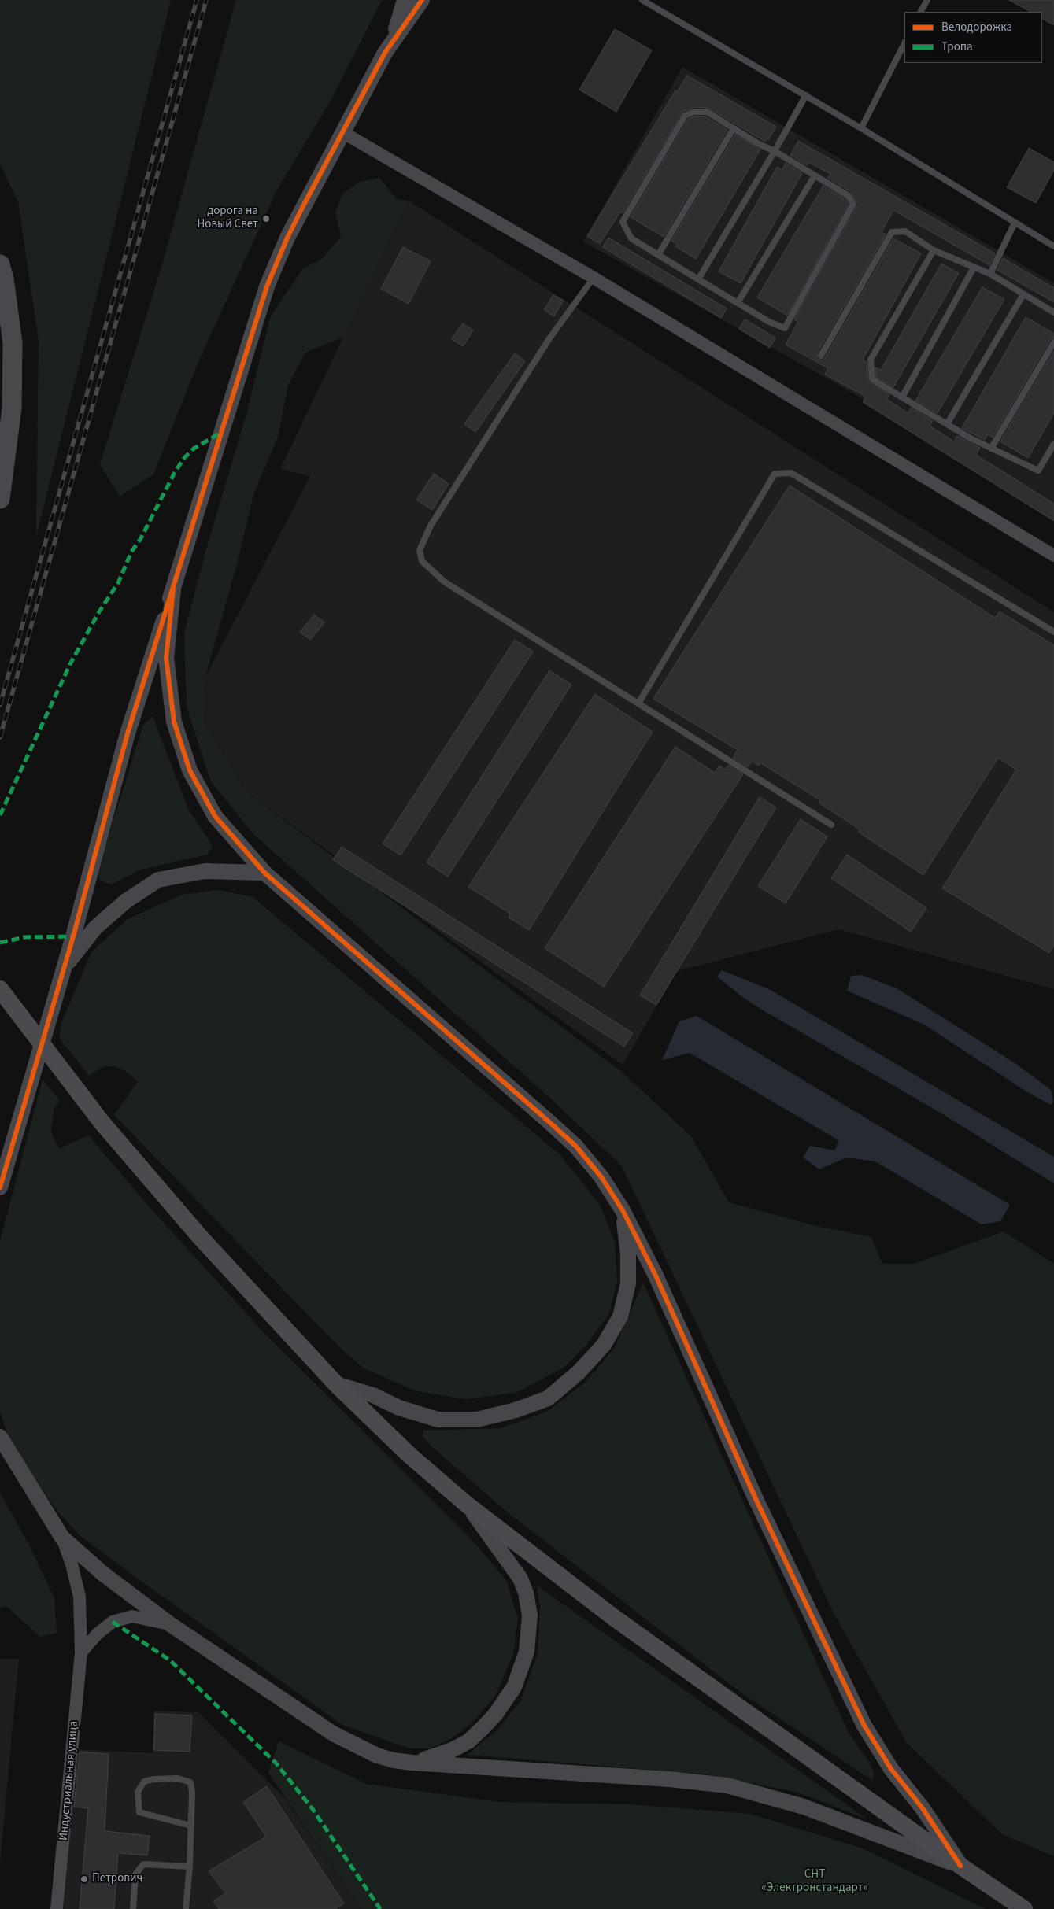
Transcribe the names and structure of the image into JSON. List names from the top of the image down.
{
  "streets": {
    "street": ["Индустриальная улица"]
  },
  "parks": ["СНТ «Электронстандарт»"],
  "places": ["дорога на Новый Свет", "Петрович"],
  "legend": ["Велодорожка", "Тропа"]
}
